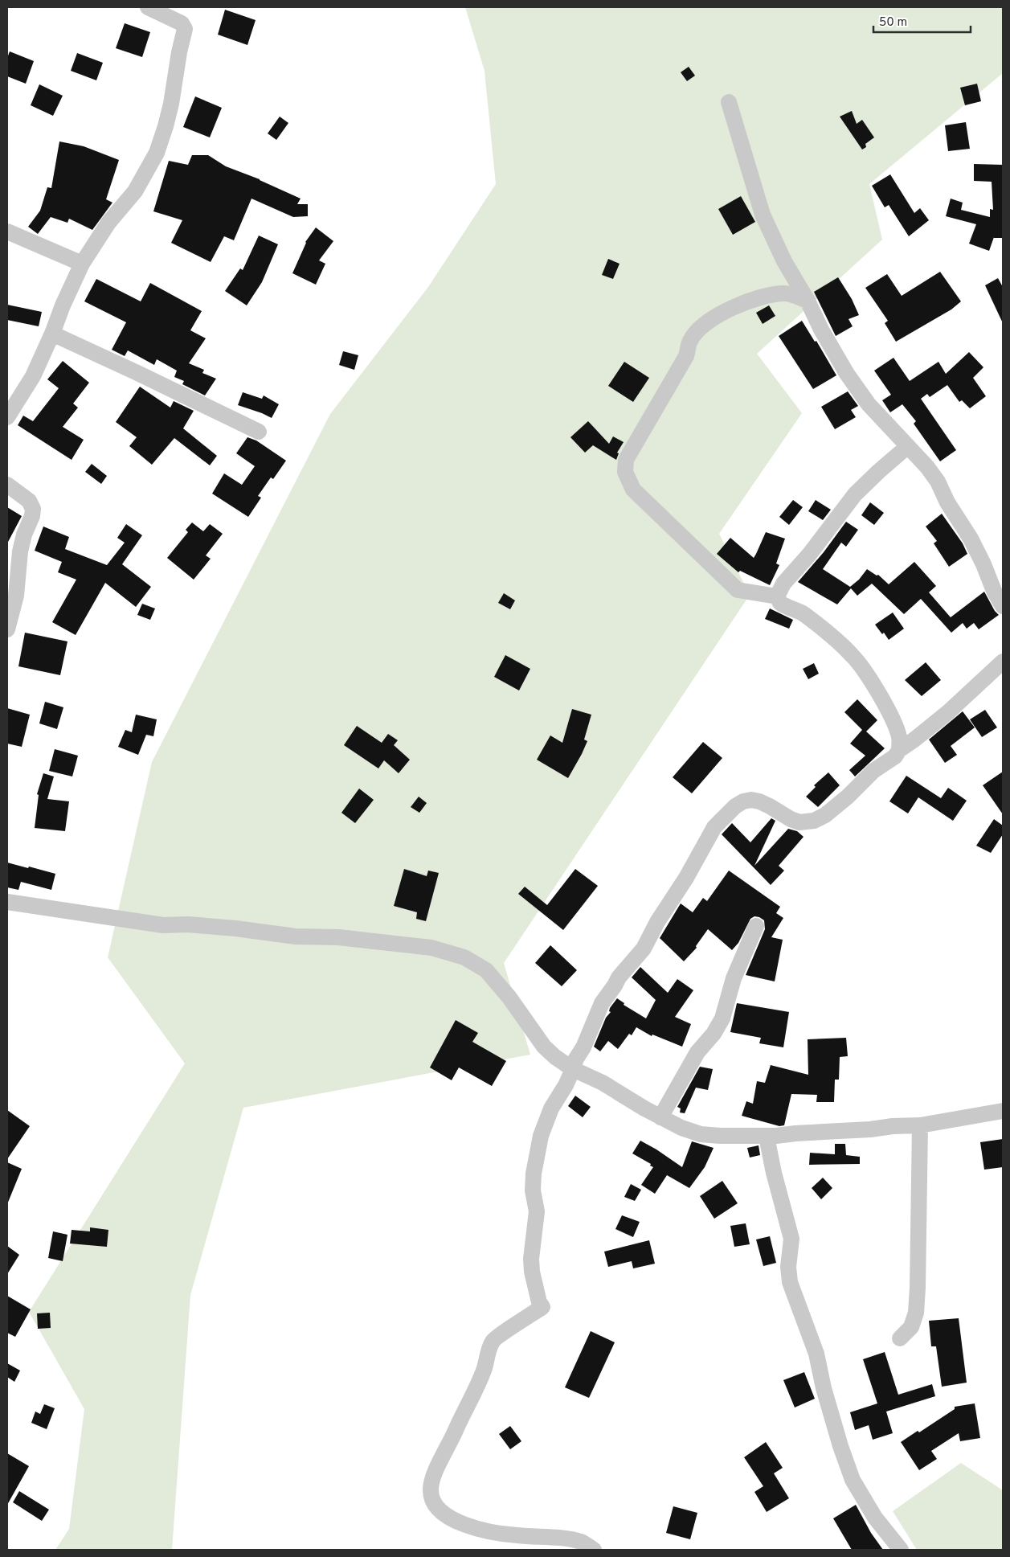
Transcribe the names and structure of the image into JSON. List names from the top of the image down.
{
  "scale_bar": "50 m"
}
